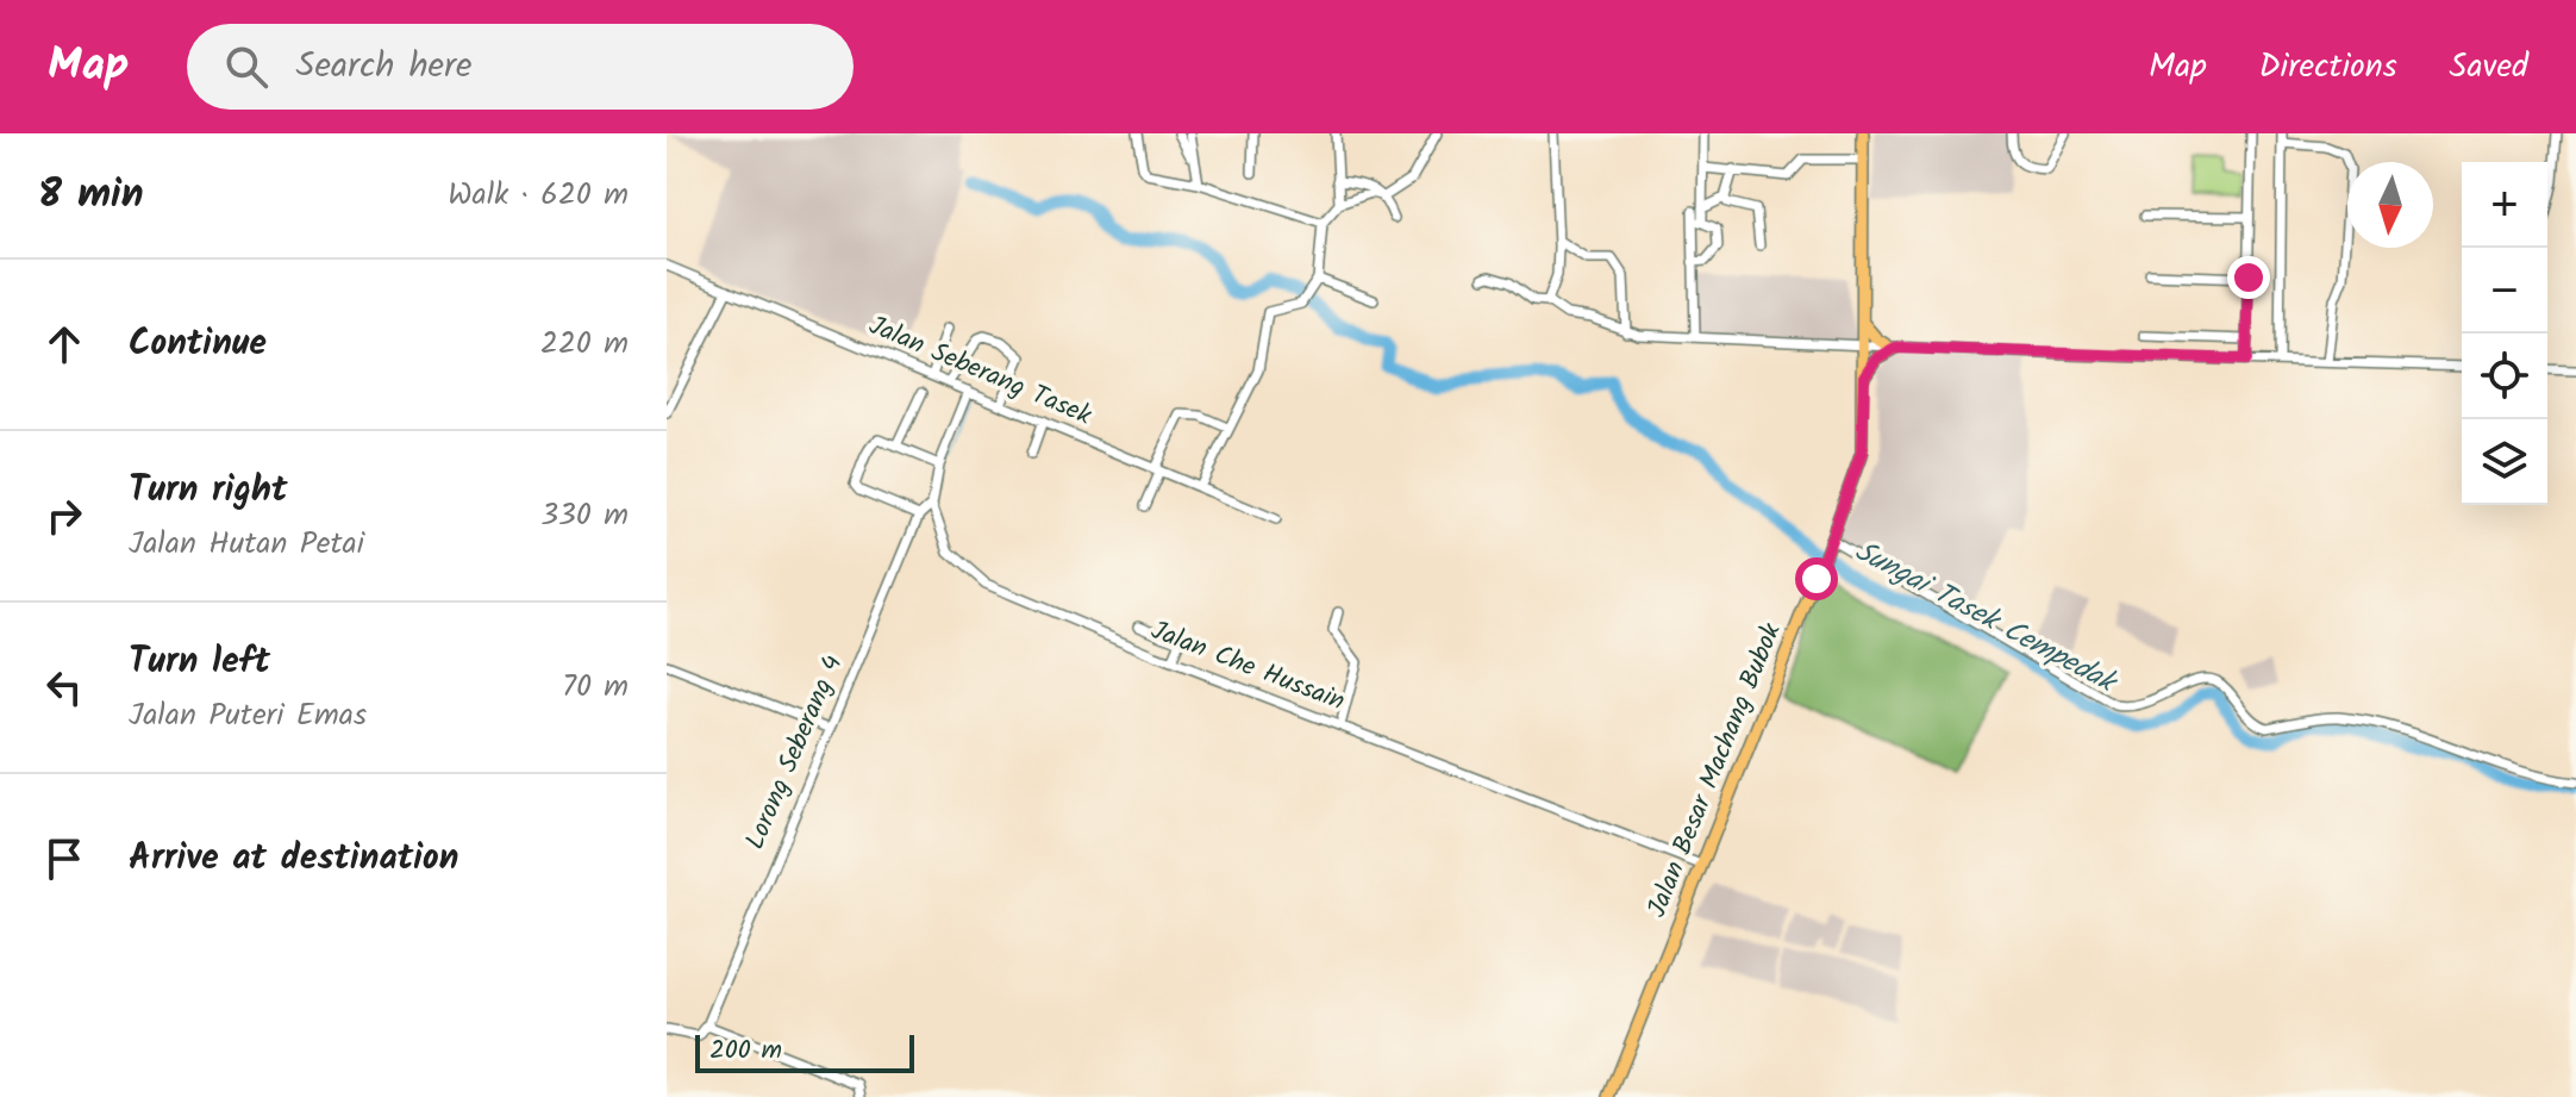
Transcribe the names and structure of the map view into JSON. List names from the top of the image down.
{
  "streets": {
    "main road": ["Jalan Besar Machang Bubok"],
    "street": ["Jalan Seberang Tasek", "Jalan Che Hussain", "Lorong Seberang 4"]
  },
  "crossings": [
    ["Jalan Seberang Tasek", "Jalan Che Hussain"],
    ["Jalan Che Hussain", "Lorong Seberang 4"],
    ["Jalan Che Hussain", "Jalan Besar Machang Bubok"]
  ],
  "water": ["Sungai Tasek Cempedak"],
  "scale_bar": "200 m",
  "north": "bottom",
  "page": {
    "header": "Map",
    "search": "Search here",
    "nav": ["Map", "Directions", "Saved"],
    "heading": ["8 min", "Walk · 620 m"],
    "map_buttons": ["+", "−"],
    "list": [
      ["Continue", "220 m"],
      ["Turn right", "Jalan Hutan Petai", "330 m"],
      ["Turn left", "Jalan Puteri Emas", "70 m"],
      "Arrive at destination"
    ],
    "scale": "200 m"
  }
}
